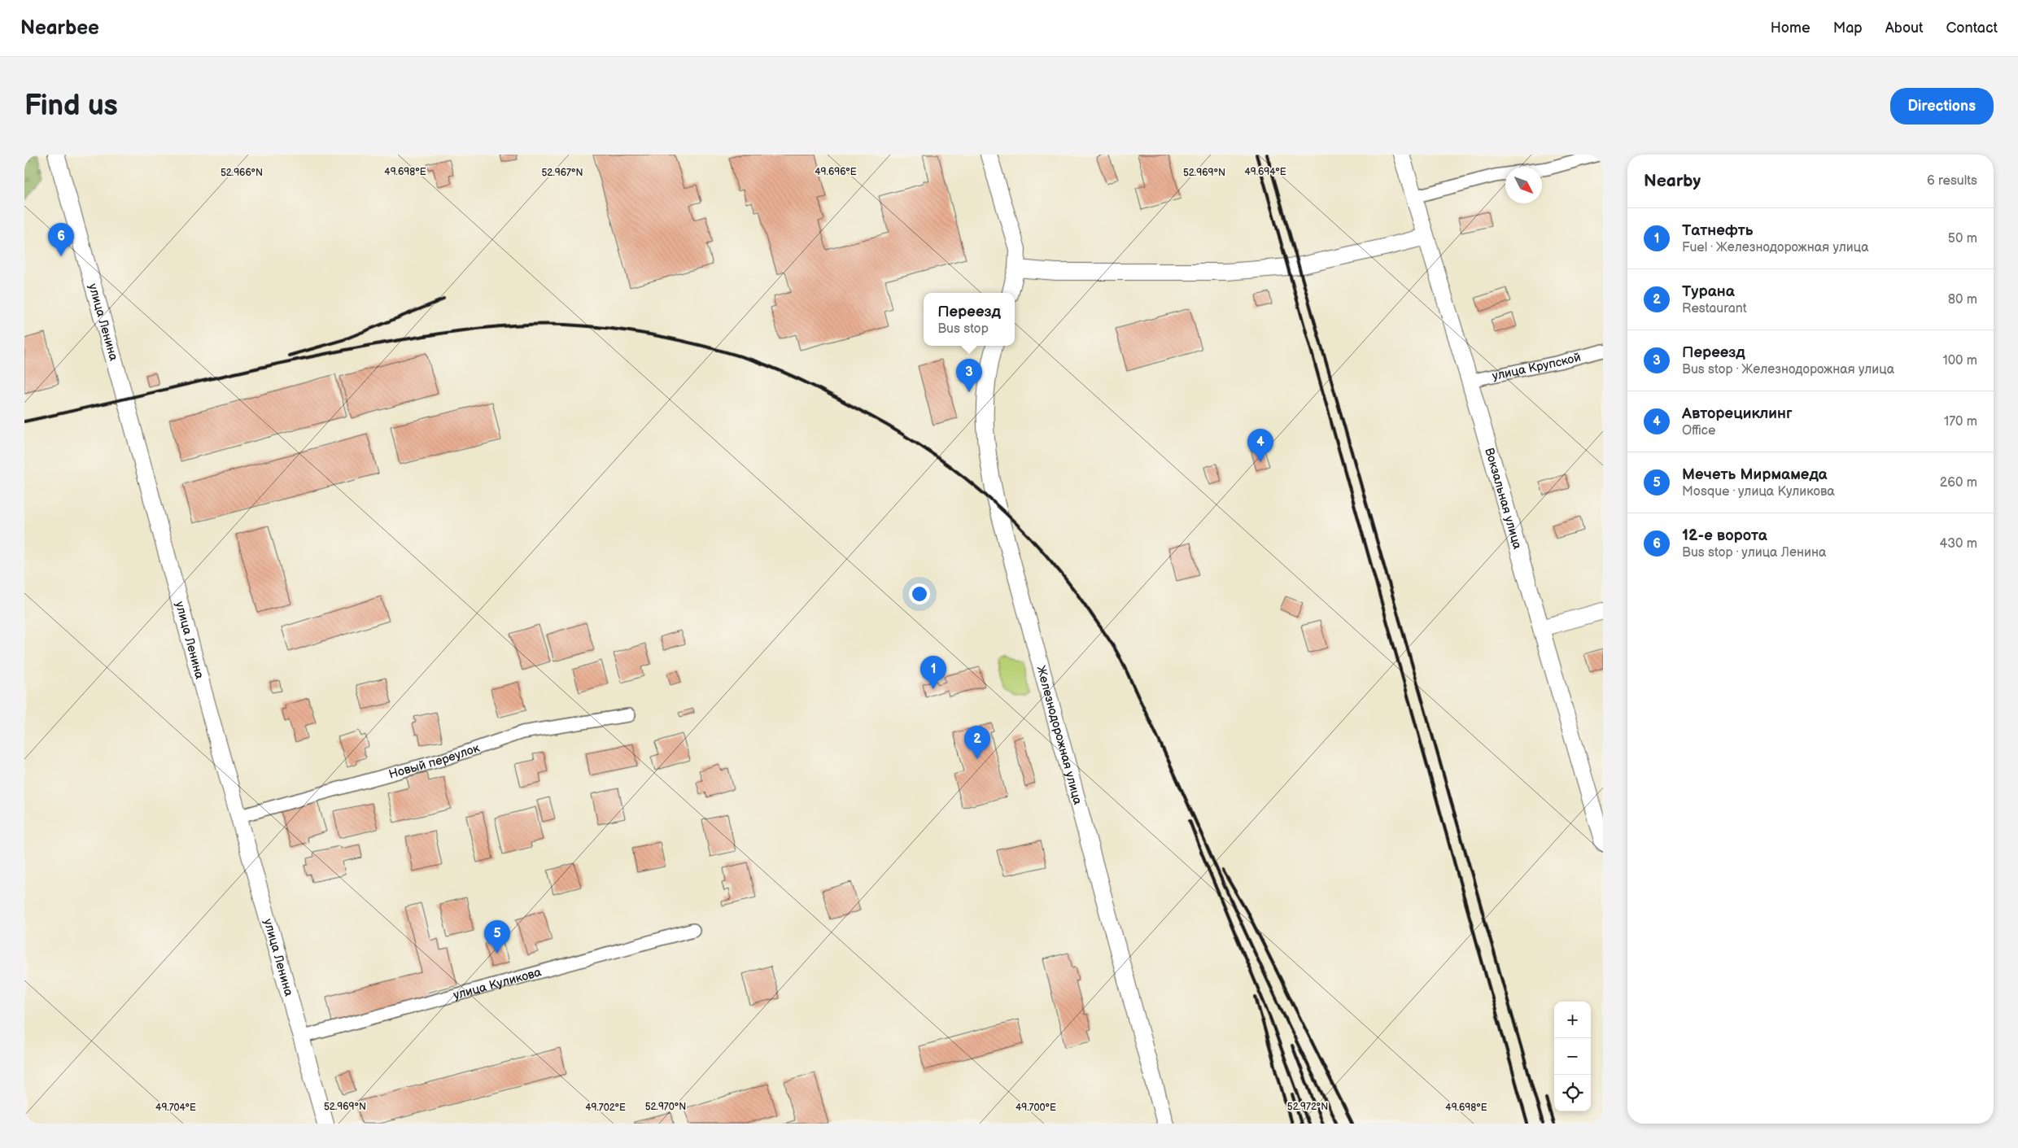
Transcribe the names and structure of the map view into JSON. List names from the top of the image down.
{
  "streets": {
    "street": [
      "улица Ленина",
      "улица Крупской",
      "Вокзальная улица",
      "Железнодорожная улица",
      "Новый переулок",
      "улица Куликова"
    ]
  },
  "crossings": [
    ["улица Ленина", "Новый переулок"],
    ["улица Ленина", "улица Куликова"],
    ["улица Крупской", "Вокзальная улица"]
  ],
  "north": "bottom right",
  "page": {
    "header": "Nearbee",
    "nav": [
      "Home",
      "Map",
      "About",
      "Contact"
    ],
    "buttons": "Directions",
    "title": "Find us",
    "heading": ["Nearby", "6 results"],
    "list": [
      {
        "mark": "1",
        "name": "Татнефть",
        "note": "Fuel · Железнодорожная улица",
        "value": "50 m"
      },
      {
        "mark": "2",
        "name": "Турана",
        "note": "Restaurant",
        "value": "80 m"
      },
      {
        "mark": "3",
        "name": "Переезд",
        "note": "Bus stop · Железнодорожная улица",
        "value": "100 m"
      },
      {
        "mark": "4",
        "name": "Авторециклинг",
        "note": "Office",
        "value": "170 m"
      },
      {
        "mark": "5",
        "name": "Мечеть Мирмамеда",
        "note": "Mosque · улица Куликова",
        "value": "260 m"
      },
      {
        "mark": "6",
        "name": "12-е ворота",
        "note": "Bus stop · улица Ленина",
        "value": "430 m"
      }
    ],
    "pins": [
      "6",
      "3",
      "4",
      "1",
      "2",
      "5"
    ],
    "popup": ["Переезд", "Bus stop"],
    "map_buttons": ["+", "−"]
  },
  "coordinates": [
    "49.696°E",
    "49.698°E",
    "49.694°E",
    "52.966°N",
    "52.967°N",
    "52.969°N",
    "52.970°N",
    "52.972°N",
    "49.704°E",
    "49.702°E",
    "49.700°E"
  ]
}
